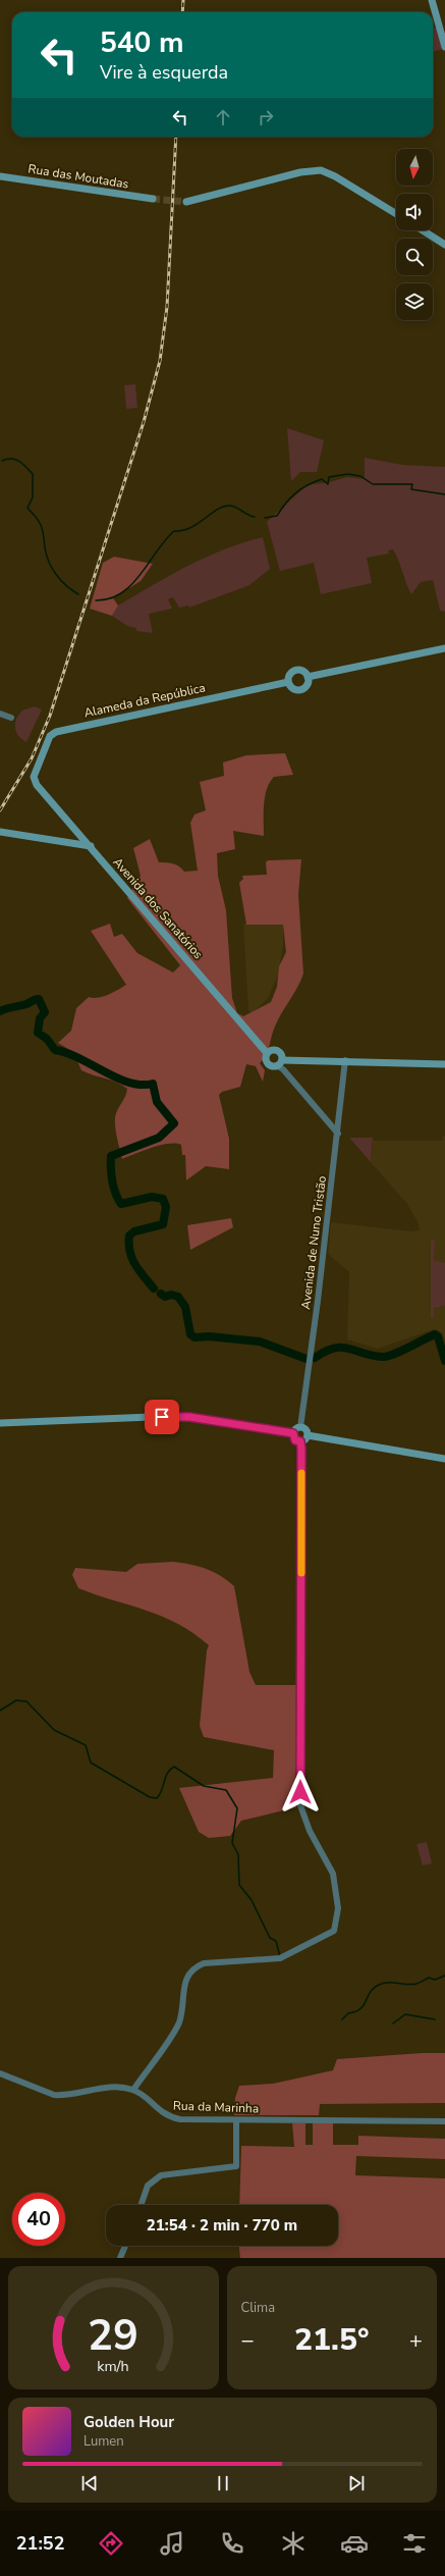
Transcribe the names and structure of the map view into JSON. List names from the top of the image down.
{
  "streets": {
    "main road": ["Rua das Moutadas", "Alameda da República", "Avenida dos Sanatórios"],
    "street": ["Avenida de Nuno Tristão", "Rua da Marinha"]
  },
  "crossings": [
    ["Alameda da República", "Avenida dos Sanatórios"],
    ["Avenida dos Sanatórios", "Avenida de Nuno Tristão"]
  ],
  "north": "bottom",
  "page": {
    "turn": ["540 m", "Vire à esquerda"],
    "limit": "40",
    "trip": "21:54 · 2 min · 770 m",
    "tile": "Clima",
    "heat": ["−", "21.5°", "+"],
    "song": ["Golden Hour", "Lumen"],
    "tabs": "21:52",
    "gauge": ["29", "km/h"]
  }
}
